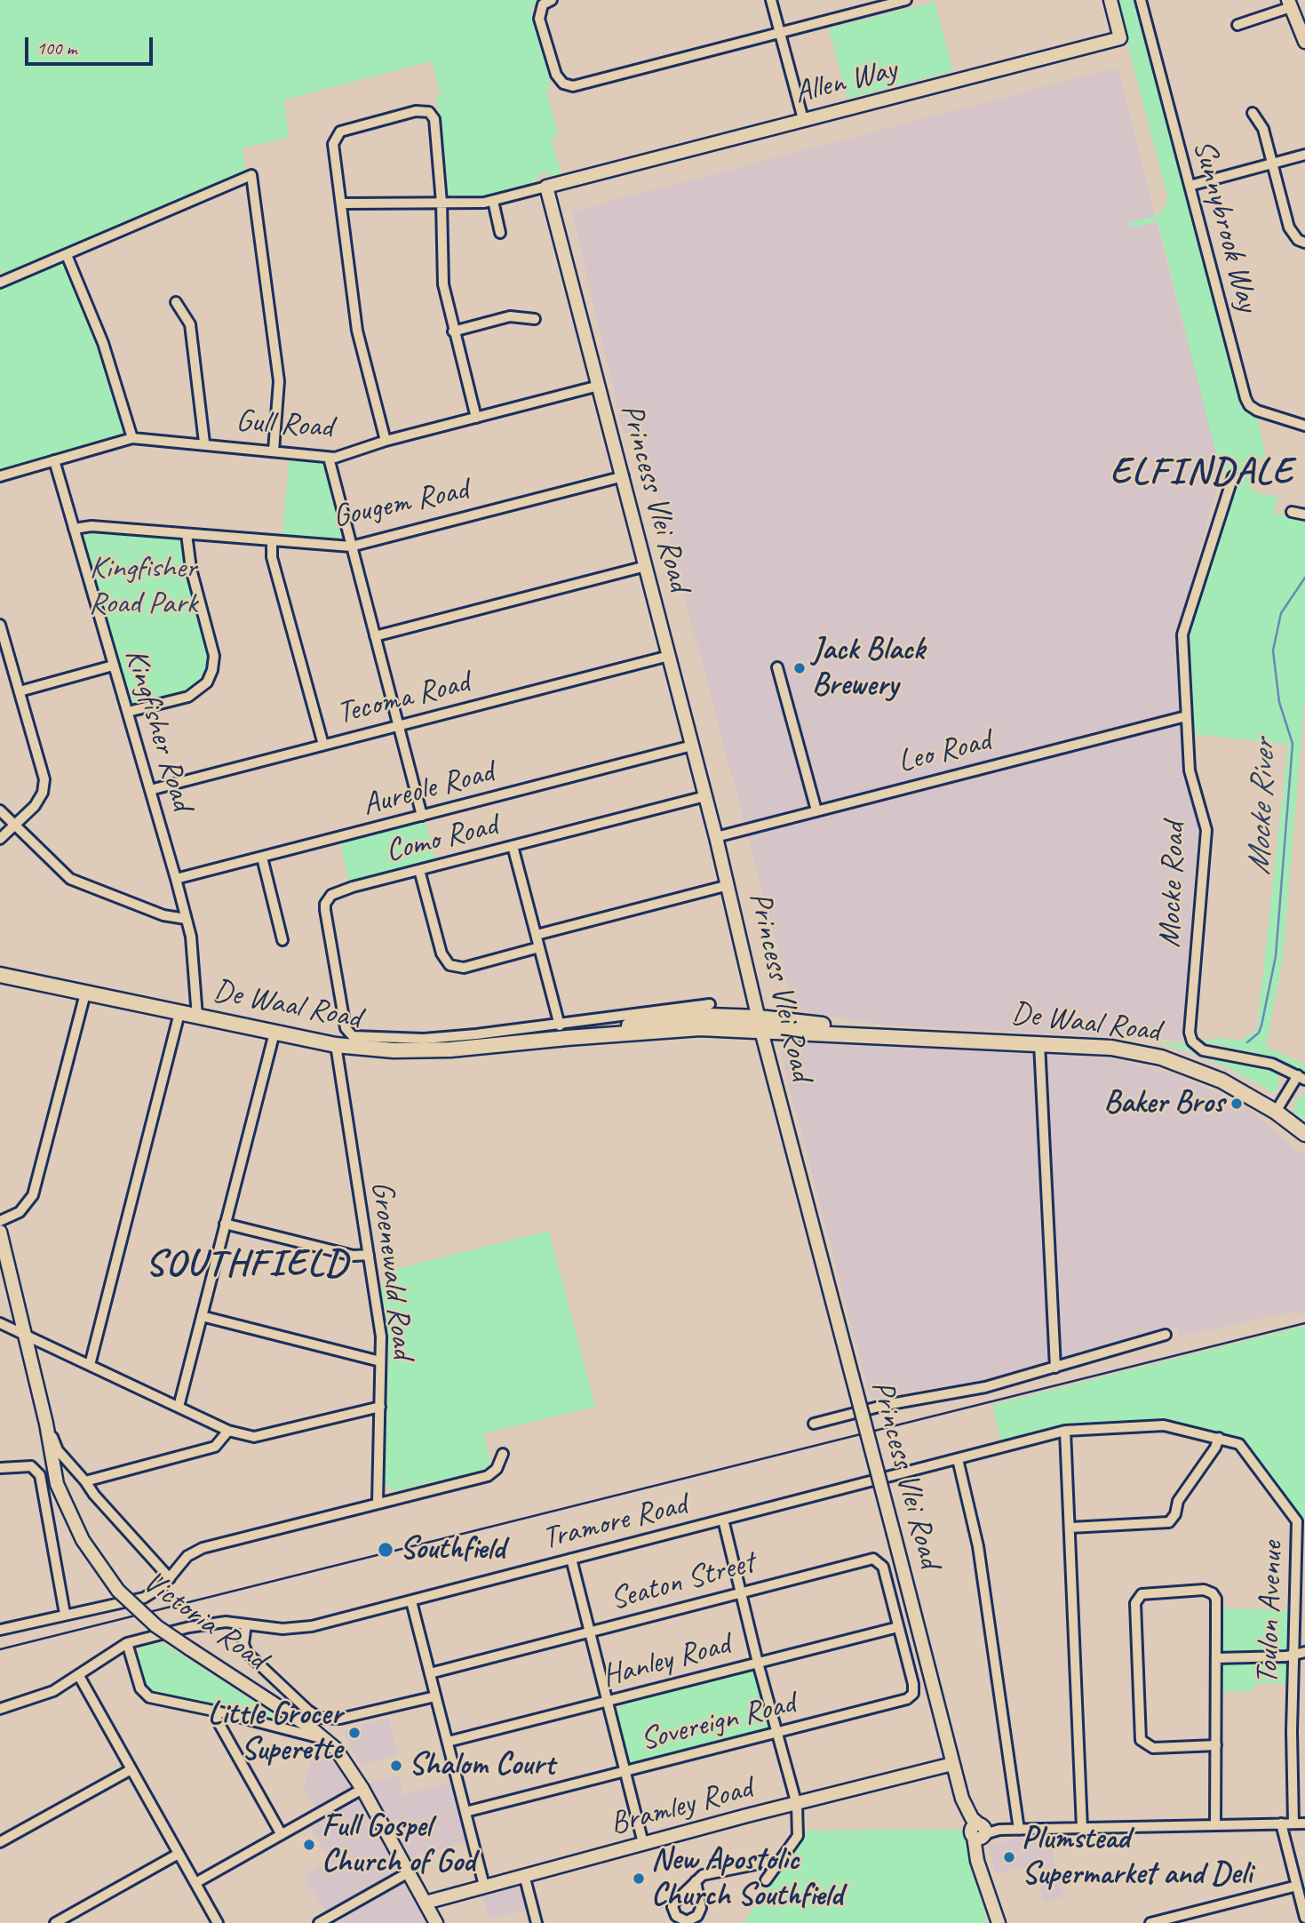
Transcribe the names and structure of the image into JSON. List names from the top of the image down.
{
  "streets": {
    "main road": ["De Waal Road"],
    "street": [
      "Allen Way",
      "Sunnybrook Way",
      "Gull Road",
      "Princess Vlei Road",
      "Gougem Road",
      "Tecoma Road",
      "Kingfisher Road",
      "Leo Road",
      "Aureole Road",
      "Como Road",
      "Mocke Road",
      "Groenewald Road",
      "Tramore Road",
      "Seaton Street",
      "Toulon Avenue",
      "Victoria Road",
      "Hanley Road",
      "Sovereign Road",
      "Bramley Road"
    ]
  },
  "crossings": [
    ["Allen Way", "Princess Vlei Road"],
    ["Gull Road", "Princess Vlei Road"],
    ["Gull Road", "Kingfisher Road"],
    ["Princess Vlei Road", "Gougem Road"],
    ["Princess Vlei Road", "Tecoma Road"],
    ["Princess Vlei Road", "Leo Road"],
    ["Princess Vlei Road", "Aureole Road"],
    ["Princess Vlei Road", "Como Road"],
    ["Princess Vlei Road", "De Waal Road"],
    ["Princess Vlei Road", "Bramley Road"],
    ["Gougem Road", "Kingfisher Road"],
    ["Tecoma Road", "Kingfisher Road"],
    ["Kingfisher Road", "Aureole Road"],
    ["Kingfisher Road", "De Waal Road"],
    ["Leo Road", "Mocke Road"],
    ["Como Road", "De Waal Road"],
    ["Mocke Road", "De Waal Road"],
    ["De Waal Road", "Groenewald Road"],
    ["Tramore Road", "Toulon Avenue"],
    ["Seaton Street", "Hanley Road"],
    ["Seaton Street", "Sovereign Road"],
    ["Victoria Road", "Bramley Road"],
    ["Hanley Road", "Sovereign Road"]
  ],
  "districts": ["ELFINDALE", "SOUTHFIELD"],
  "water": ["Mocke River"],
  "parks": ["Kingfisher Road Park"],
  "places": [
    "Jack Black Brewery",
    "Baker Bros",
    "Southfield",
    "Little Grocer Superette",
    "Shalom Court",
    "Full Gospel Church of God",
    "Plumstead Supermarket and Deli",
    "New Apostolic Church Southfield"
  ],
  "scale_bar": "100 m"
}
